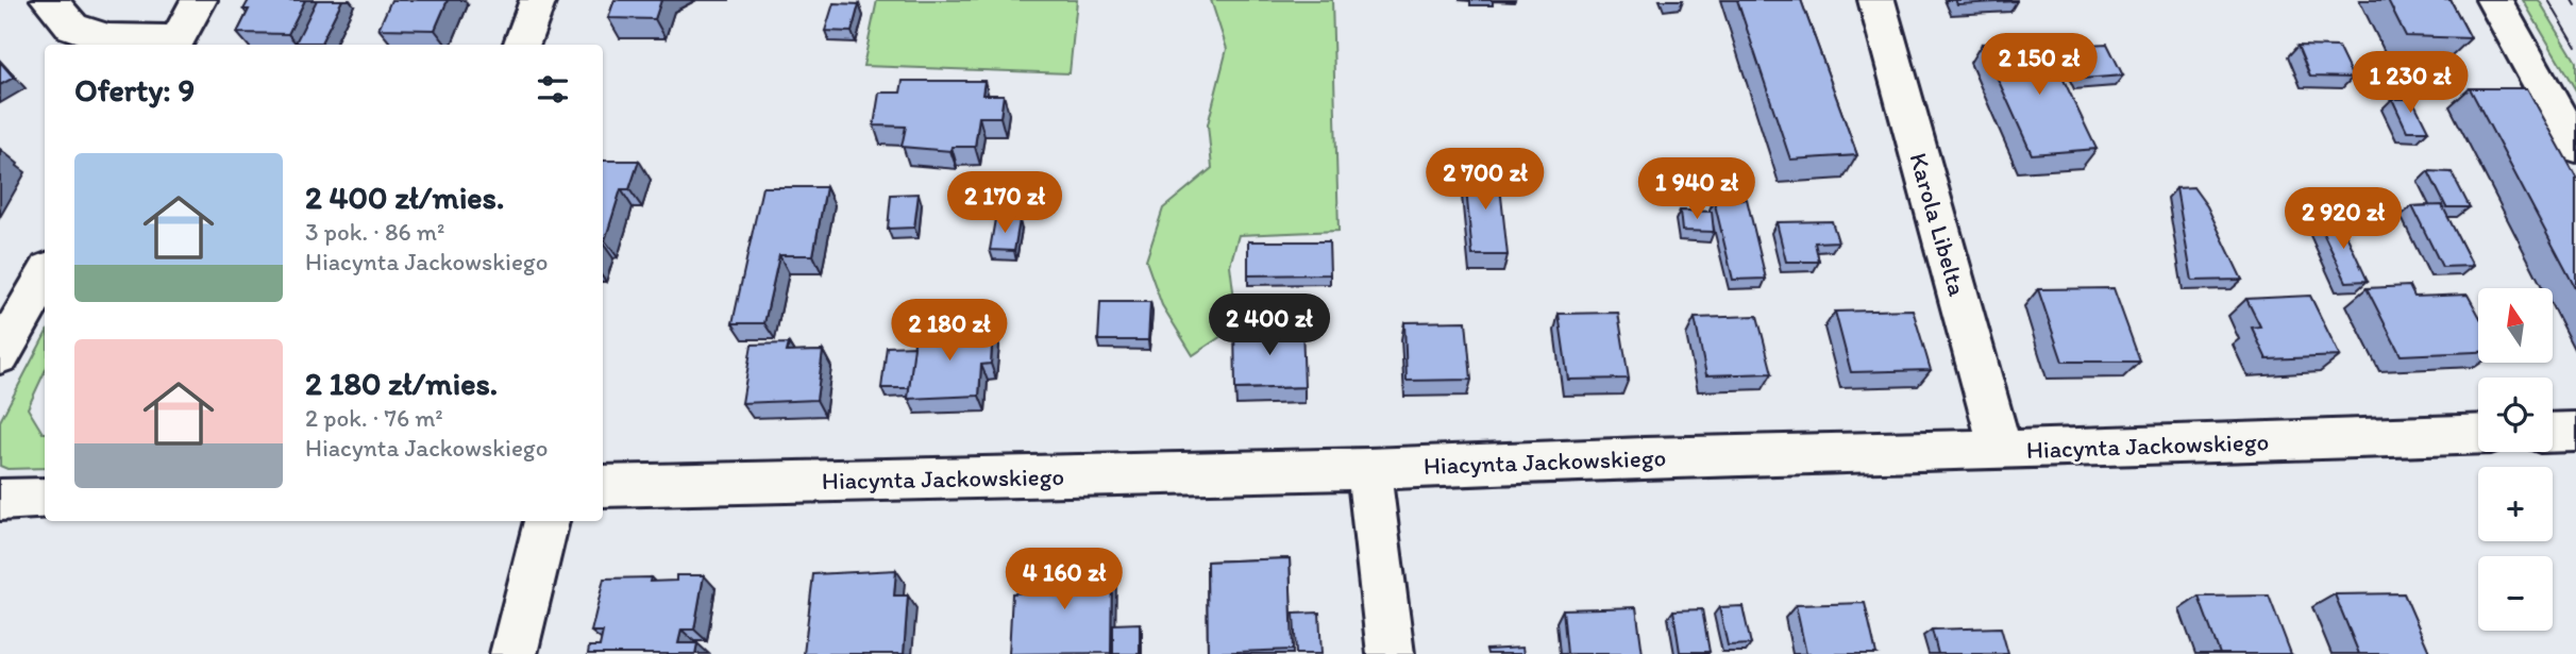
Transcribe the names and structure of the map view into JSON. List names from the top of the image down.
{
  "streets": {
    "street": ["Karola Libelta", "Hiacynta Jackowskiego"]
  },
  "crossings": [
    ["Karola Libelta", "Hiacynta Jackowskiego"]
  ],
  "north": "top",
  "page": {
    "price": [
      "2 150 zł",
      "1 230 zł",
      "2 700 zł",
      "1 940 zł",
      "2 170 zł",
      "2 920 zł",
      "2 400 zł",
      "2 180 zł",
      "4 160 zł"
    ],
    "heading": "Oferty: 9",
    "list": [
      {
        "name": "2 400 zł/mies.",
        "note": "3 pok. · 86 m² · Hiacynta Jackowskiego"
      },
      {
        "name": "2 180 zł/mies.",
        "note": "2 pok. · 76 m² · Hiacynta Jackowskiego"
      }
    ],
    "map_buttons": ["+", "−"]
  }
}
